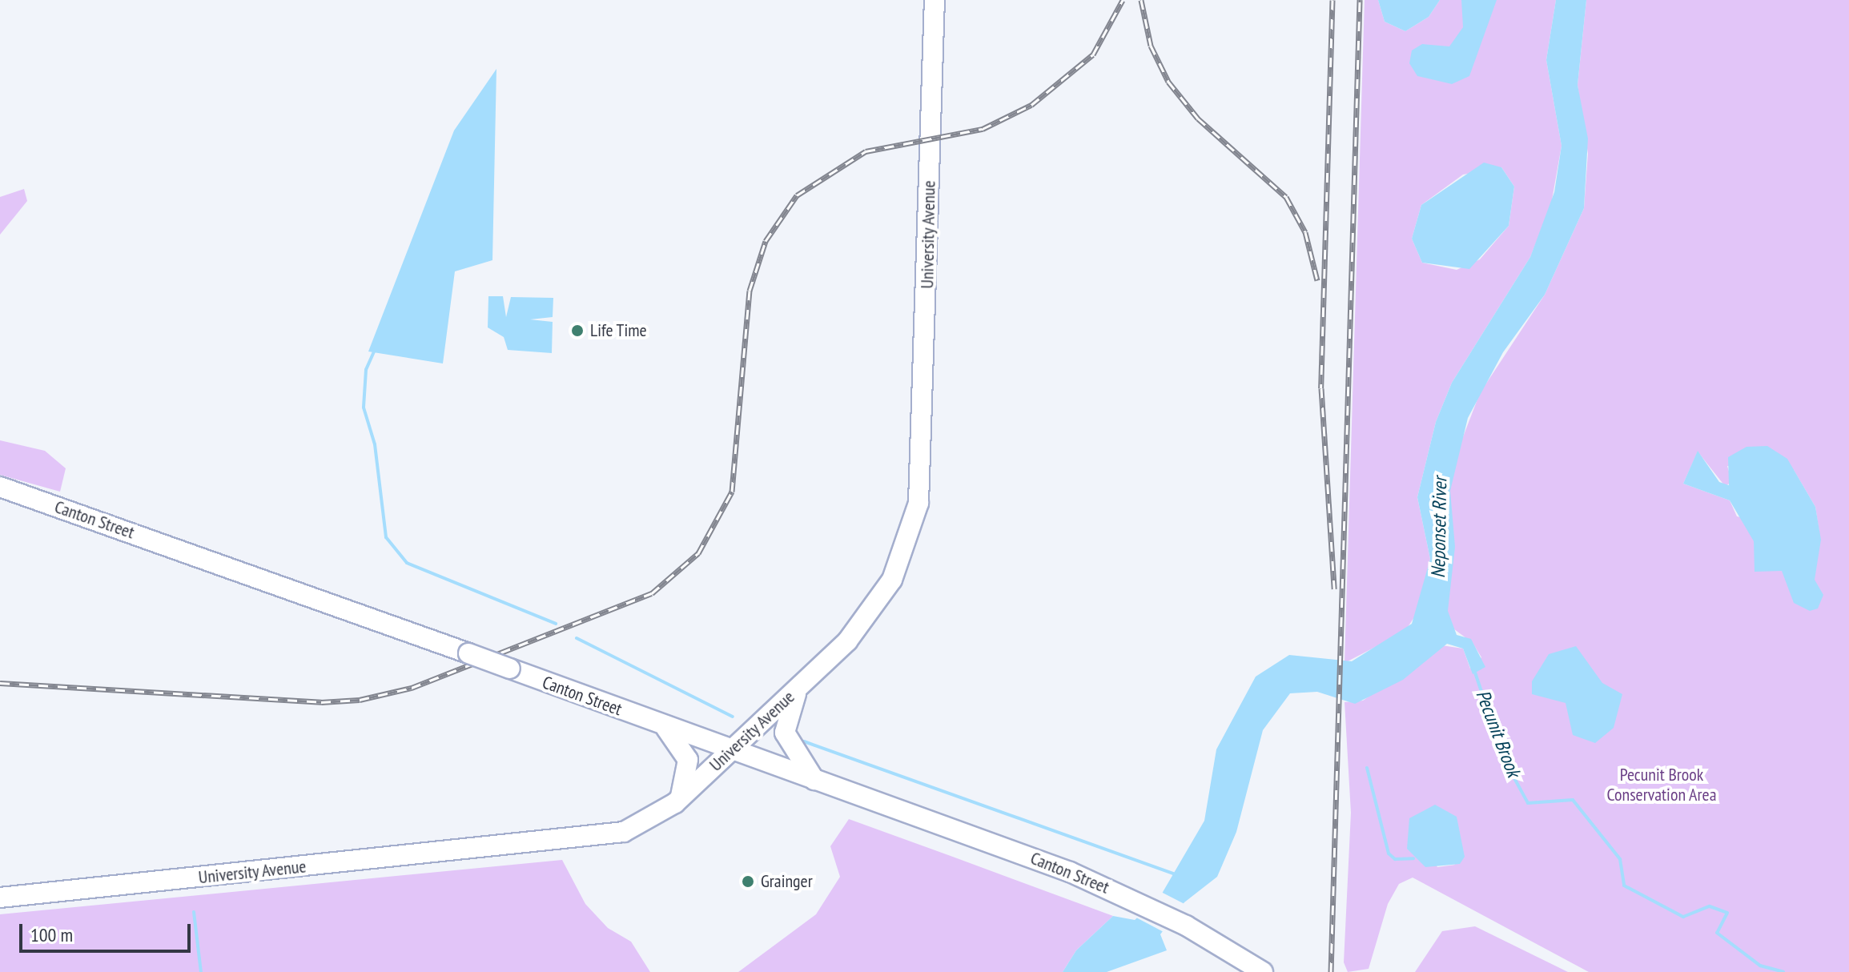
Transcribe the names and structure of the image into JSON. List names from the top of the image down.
{
  "streets": {
    "main road": ["University Avenue", "Canton Street"]
  },
  "crossings": [
    ["University Avenue", "Canton Street"]
  ],
  "water": ["Neponset River", "Pecunit Brook"],
  "parks": ["Pecunit Brook Conservation Area"],
  "places": ["Life Time", "Grainger"],
  "scale_bar": "100 m"
}
